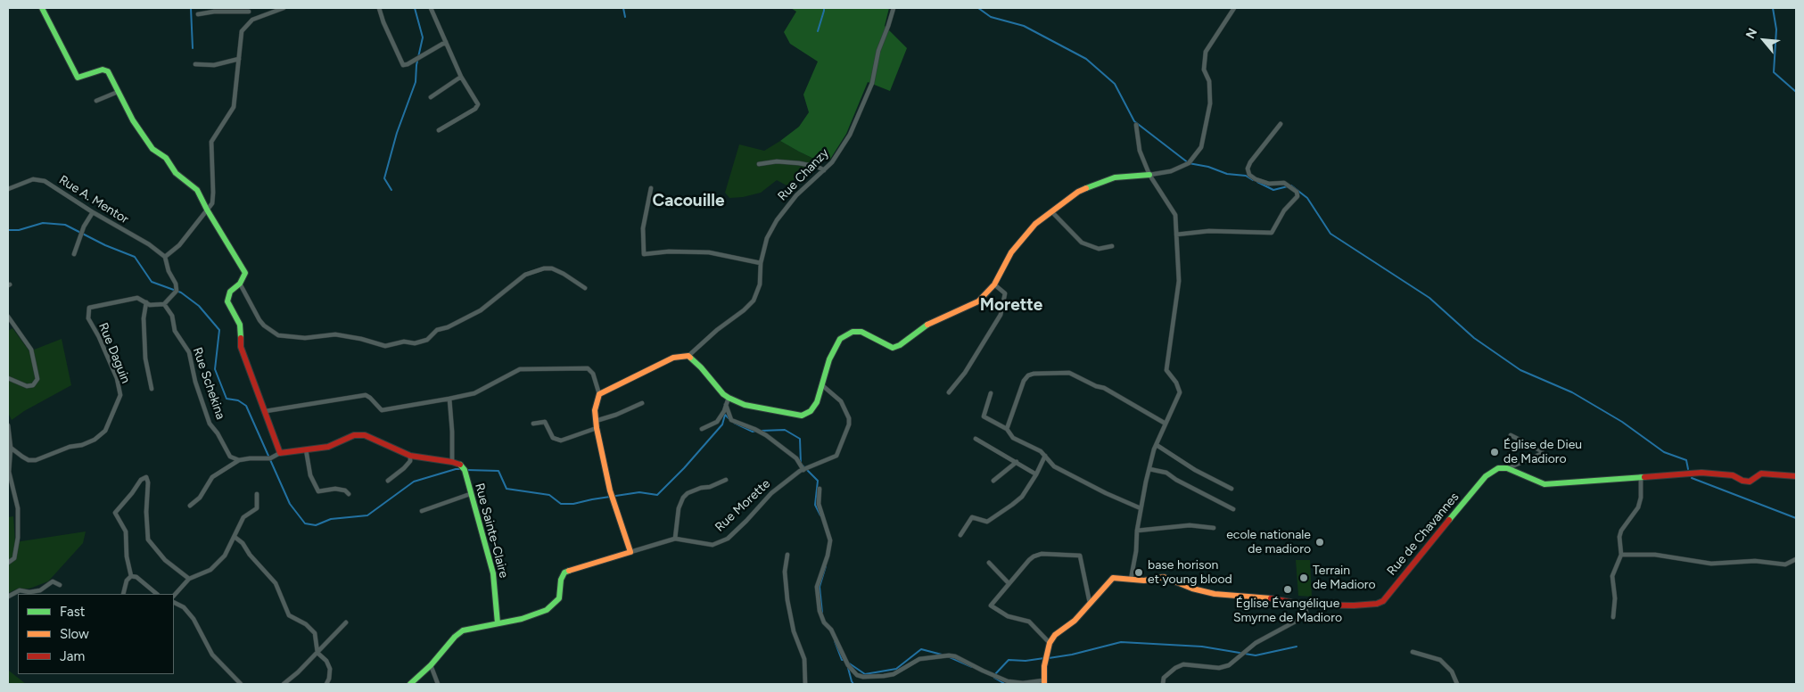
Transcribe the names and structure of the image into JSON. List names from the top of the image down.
{
  "streets": {
    "street": [
      "Rue Chanzy",
      "Rue A. Mentor",
      "Rue Daguin",
      "Rue Schekina",
      "Rue Morette",
      "Rue Sainte-Claire",
      "Rue de Chavannes"
    ]
  },
  "crossings": [
    ["Rue Daguin", "Rue Schekina"],
    ["Rue Morette", "Rue Sainte-Claire"]
  ],
  "districts": ["Cacouille", "Morette"],
  "places": [
    "Église de Dieu de Madioro",
    "ecole nationale de madioro",
    "base horison et young blood",
    "Terrain de Madioro",
    "Église Évangélique Smyrne de Madioro"
  ],
  "legend": ["Fast", "Slow", "Jam"],
  "north": "top left"
}
